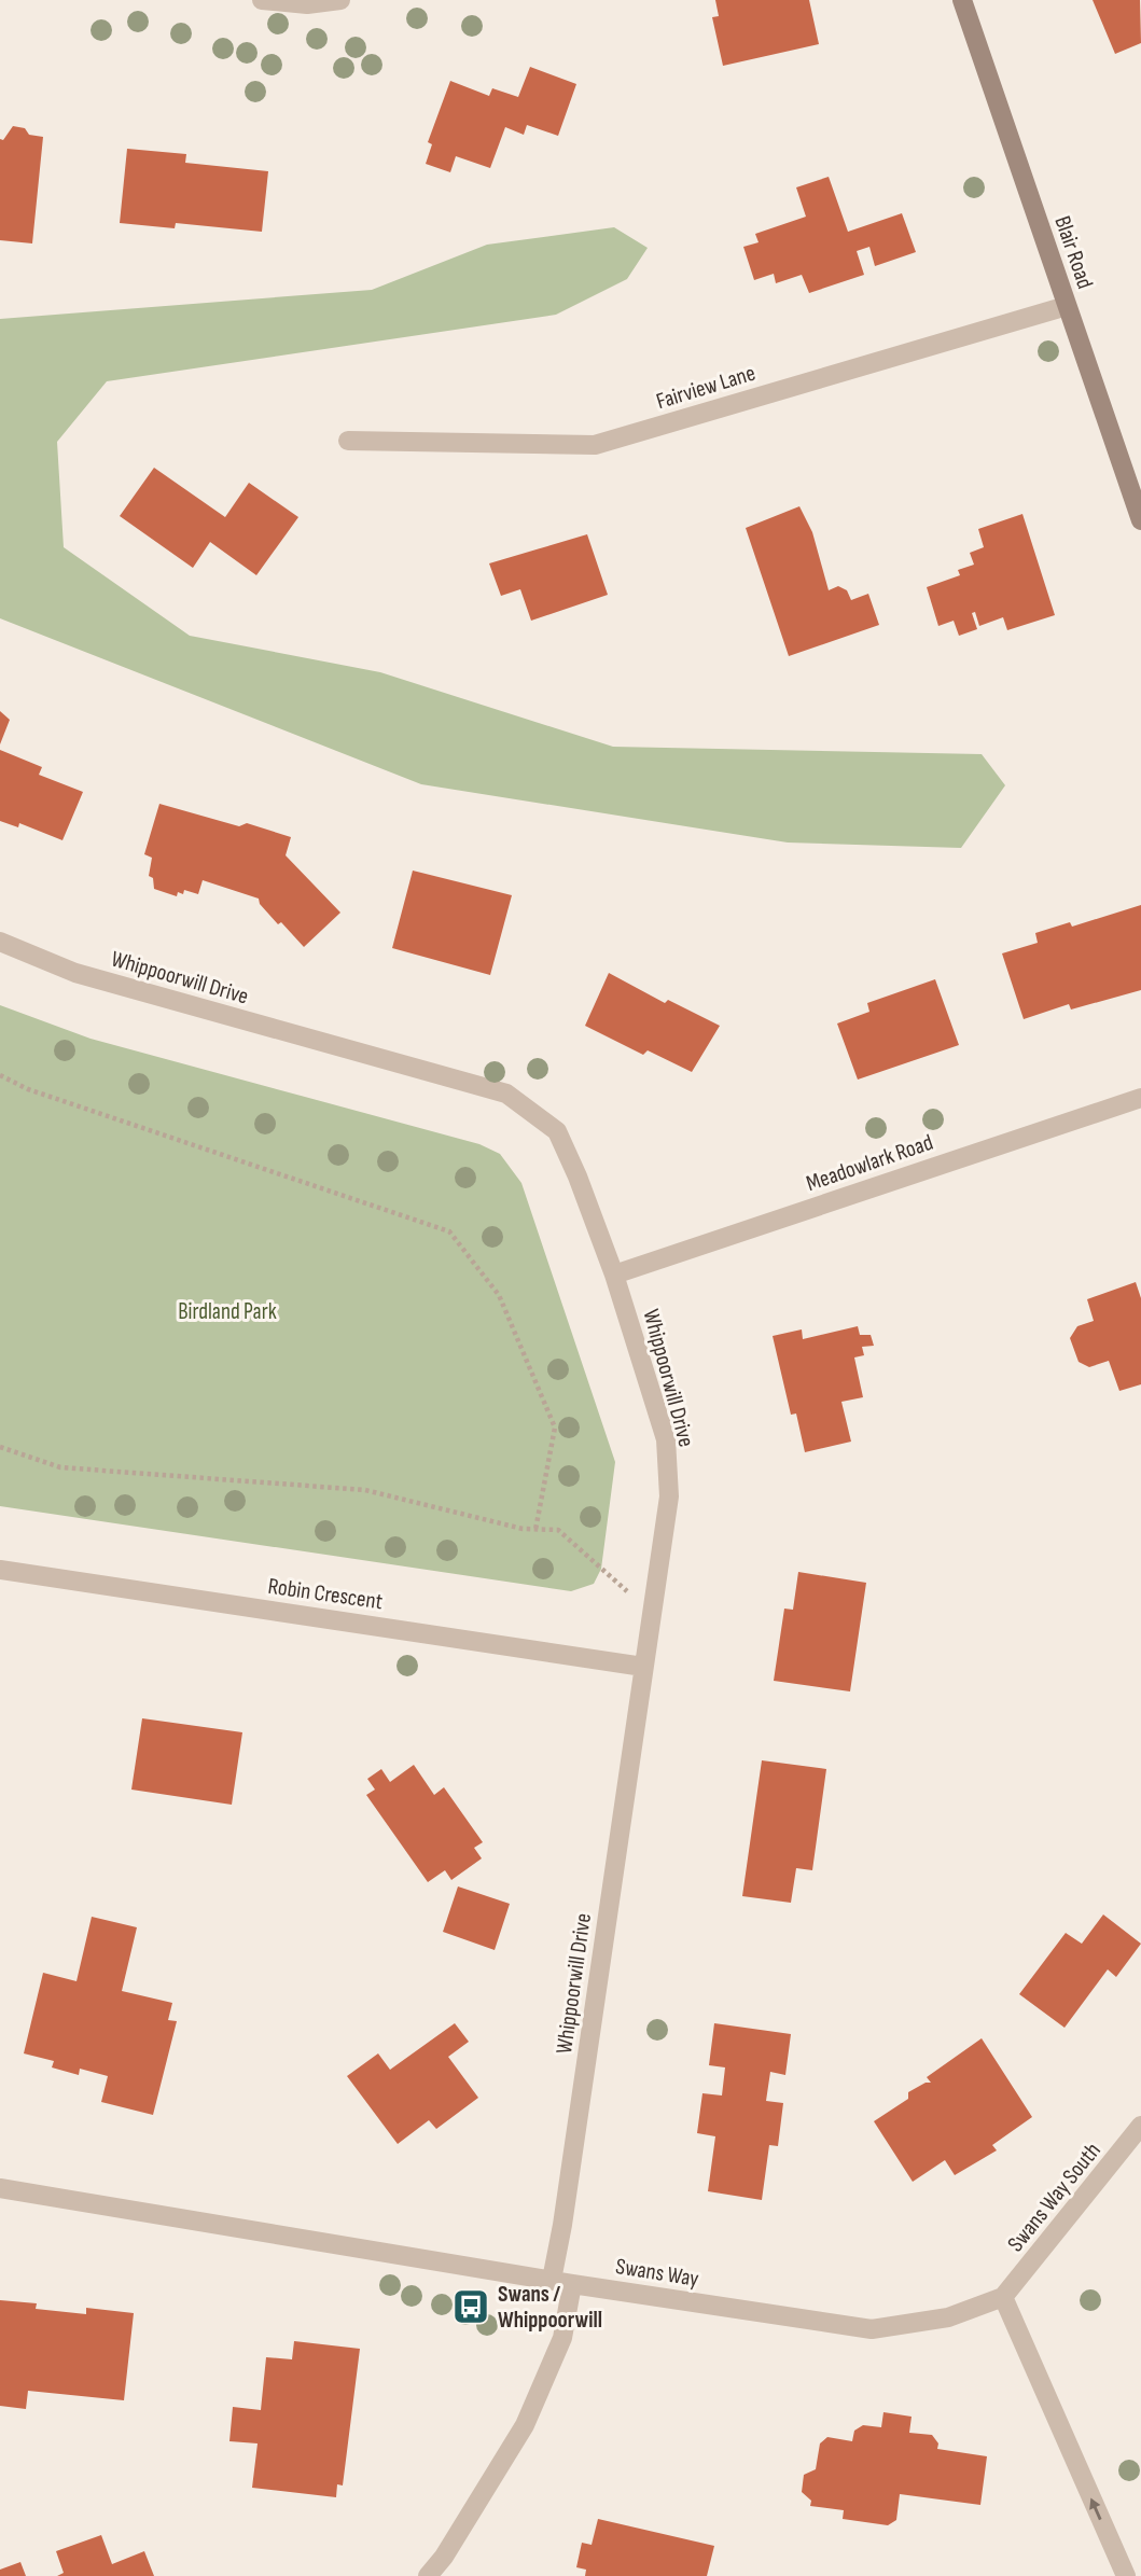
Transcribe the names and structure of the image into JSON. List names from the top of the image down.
{
  "streets": {
    "street": [
      "Blair Road",
      "Fairview Lane",
      "Whippoorwill Drive",
      "Meadowlark Road",
      "Robin Crescent",
      "Swans Way South",
      "Swans Way"
    ]
  },
  "crossings": [
    ["Blair Road", "Fairview Lane"],
    ["Whippoorwill Drive", "Meadowlark Road"],
    ["Whippoorwill Drive", "Robin Crescent"],
    ["Whippoorwill Drive", "Swans Way"],
    ["Swans Way South", "Swans Way"]
  ],
  "parks": ["Birdland Park"],
  "places": {
    "bus stop": ["Swans / Whippoorwill"]
  }
}
